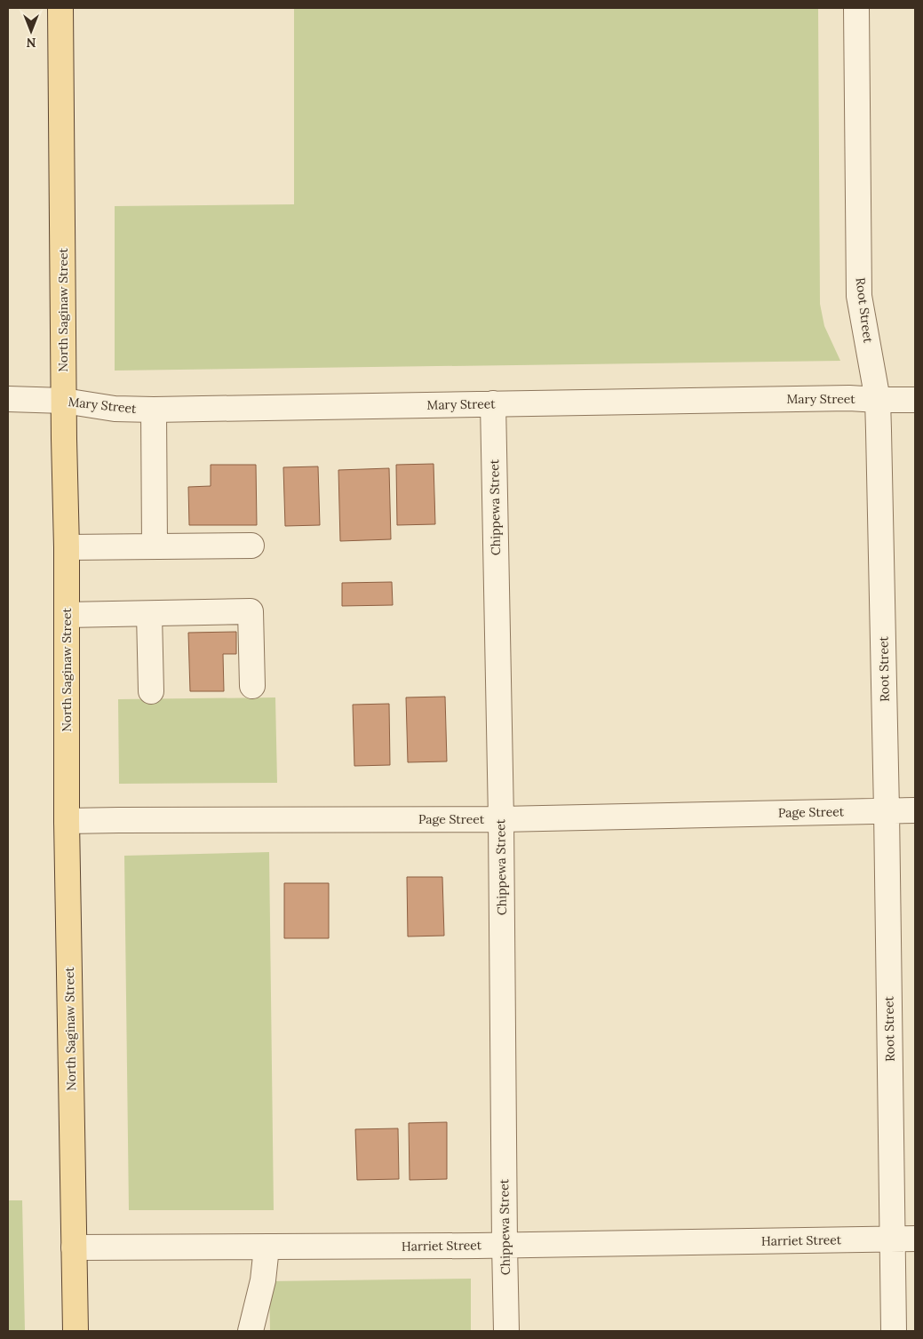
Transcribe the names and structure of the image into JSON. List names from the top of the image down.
{
  "streets": {
    "main road": ["North Saginaw Street"],
    "street": [
      "Root Street",
      "Mary Street",
      "Chippewa Street",
      "Page Street",
      "Harriet Street"
    ]
  },
  "crossings": [
    ["North Saginaw Street", "Mary Street"],
    ["North Saginaw Street", "Page Street"],
    ["North Saginaw Street", "Harriet Street"],
    ["Root Street", "Mary Street"],
    ["Root Street", "Page Street"],
    ["Root Street", "Harriet Street"],
    ["Mary Street", "Chippewa Street"],
    ["Chippewa Street", "Page Street"],
    ["Chippewa Street", "Harriet Street"]
  ],
  "north": "bottom"
}
